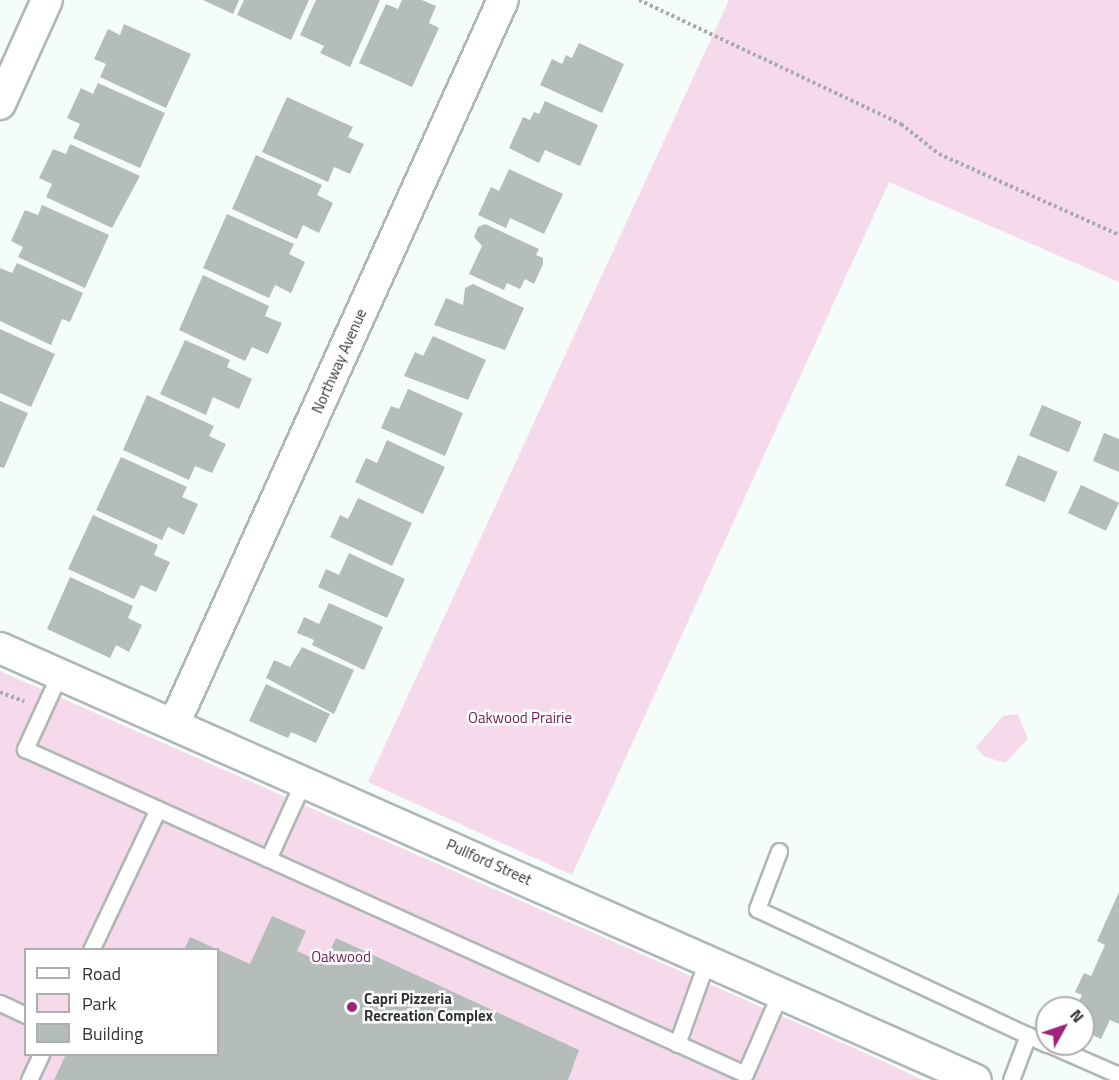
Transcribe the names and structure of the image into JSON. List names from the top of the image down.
{
  "streets": {
    "street": ["Northway Avenue", "Pullford Street"]
  },
  "crossings": [
    ["Northway Avenue", "Pullford Street"]
  ],
  "parks": ["Oakwood Prairie", "Oakwood"],
  "places": ["Capri Pizzeria Recreation Complex"],
  "legend": ["Road", "Park", "Building"],
  "north": "top right"
}
